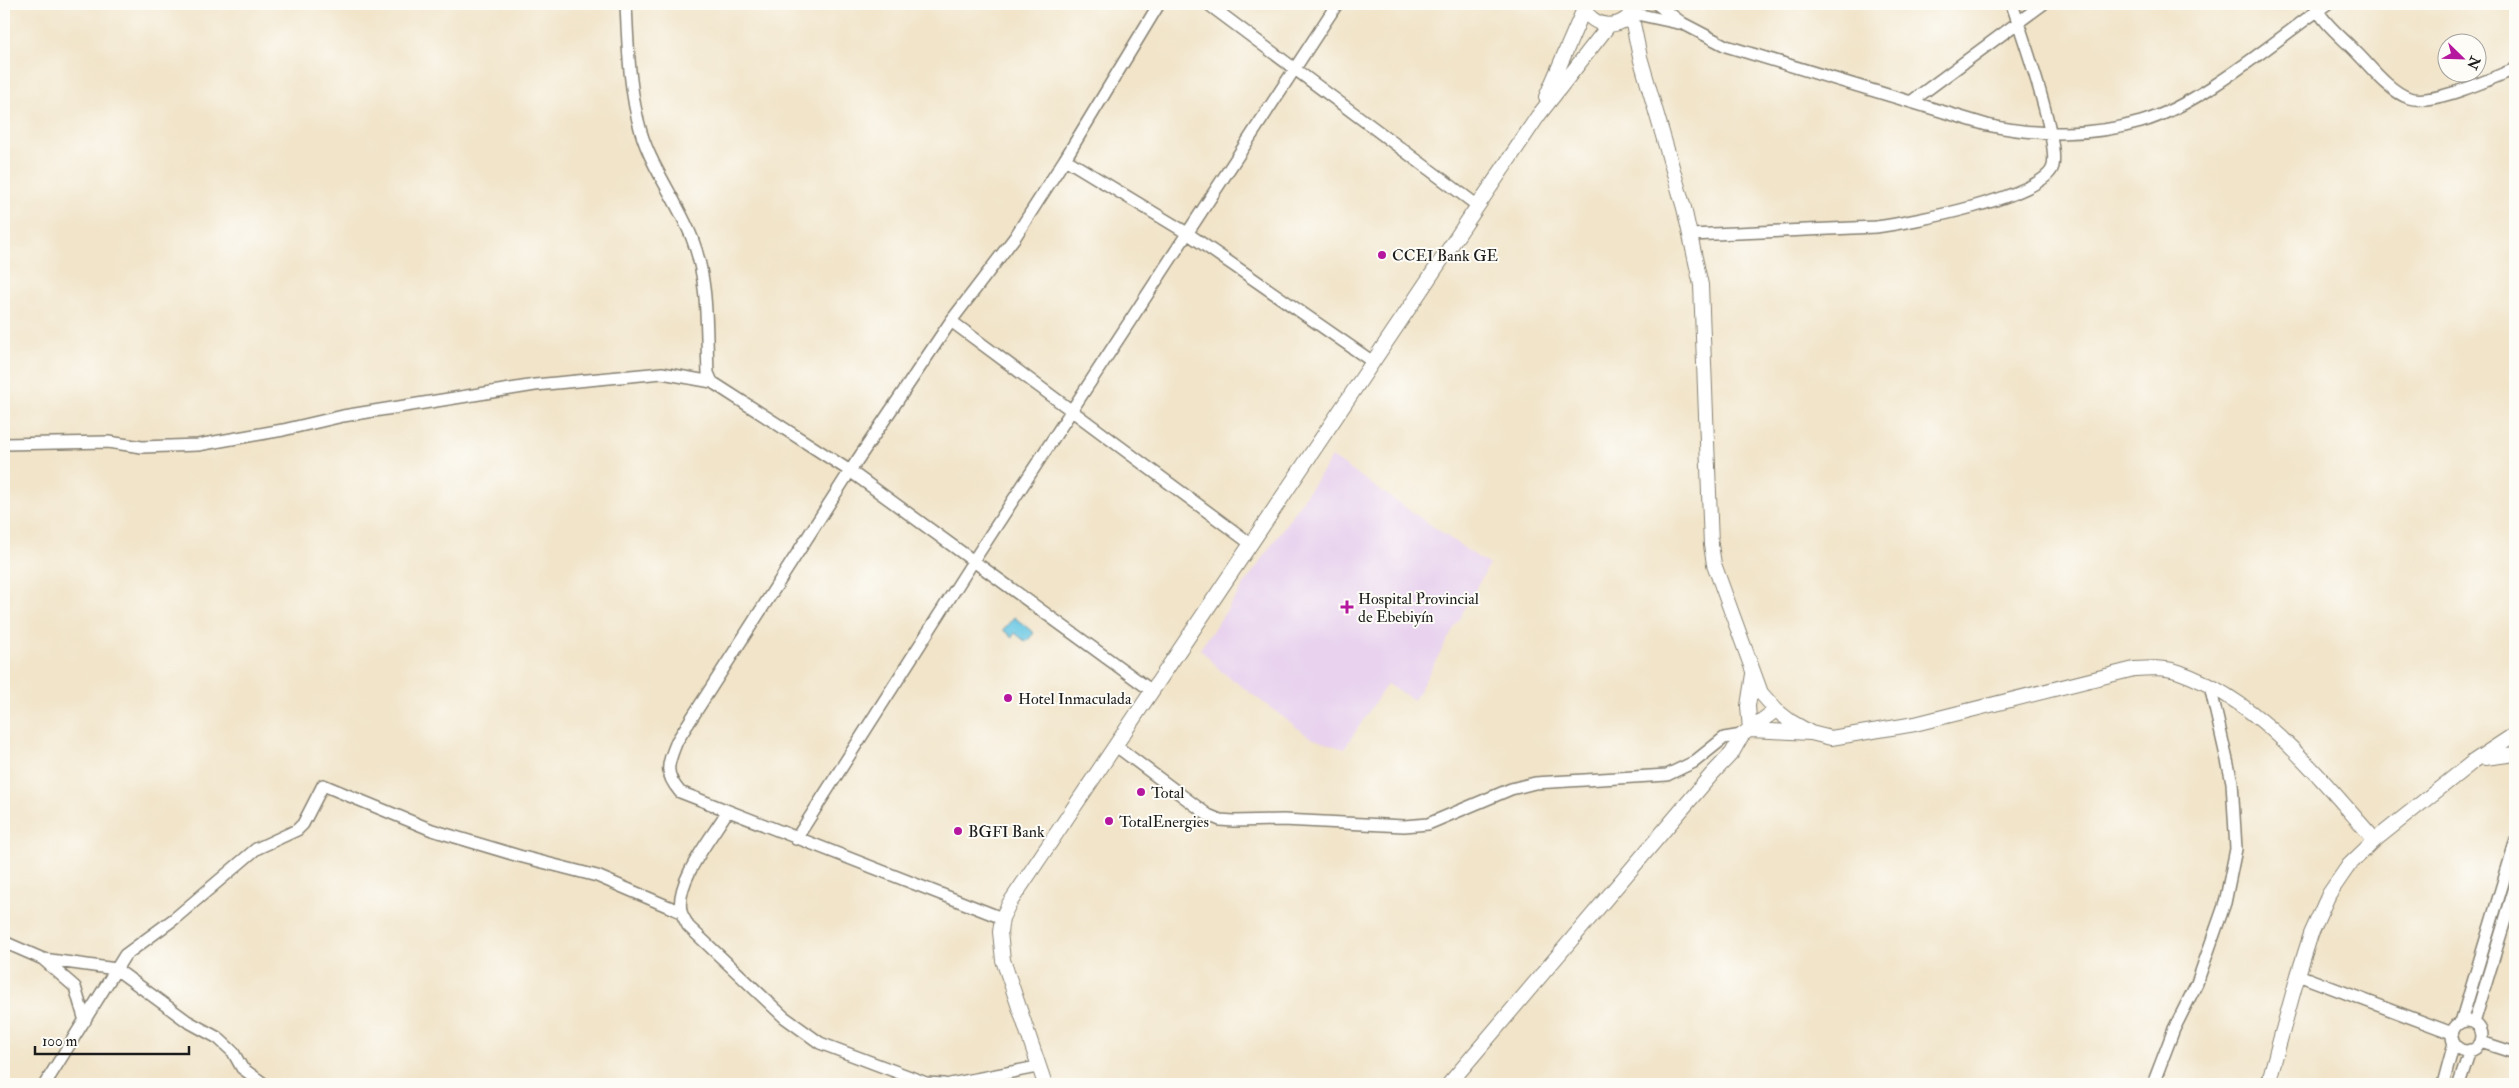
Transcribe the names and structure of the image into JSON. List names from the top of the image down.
{
  "places": {
    "other": [
      "CCEI Bank GE",
      "Hotel Inmaculada",
      "Total",
      "TotalEnergies",
      "BGFI Bank"
    ],
    "health": ["Hospital Provincial de Ebebiyín"]
  },
  "scale_bar": "100 m",
  "north": "bottom right"
}
